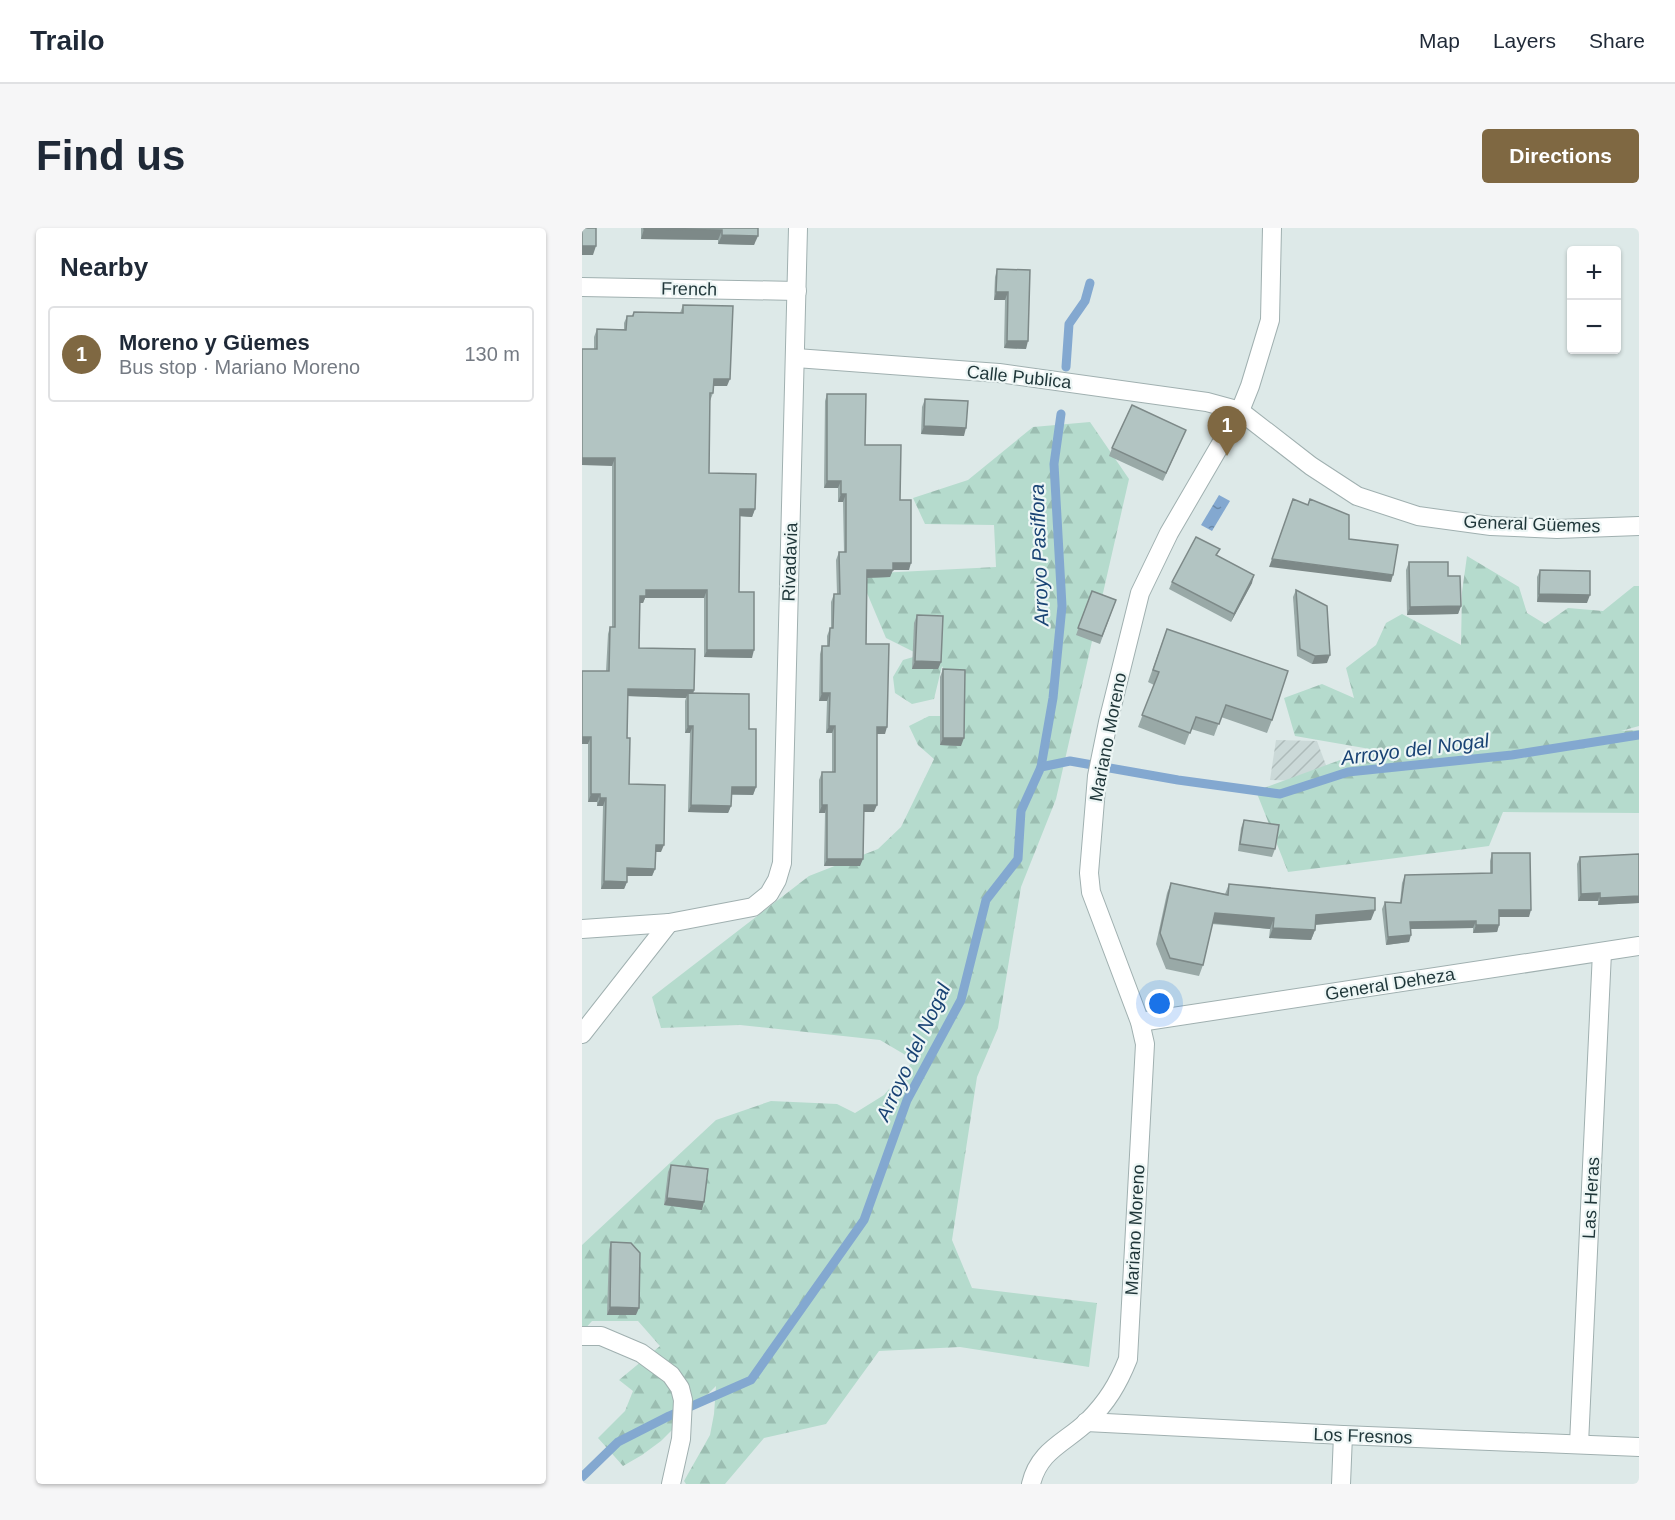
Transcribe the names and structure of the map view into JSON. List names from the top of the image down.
{
  "streets": {
    "street": [
      "French",
      "Calle Publica",
      "General Güemes",
      "Rivadavia",
      "Mariano Moreno",
      "General Deheza",
      "Las Heras",
      "Los Fresnos"
    ]
  },
  "crossings": [
    ["French", "Rivadavia"],
    ["Calle Publica", "General Güemes"],
    ["Calle Publica", "Rivadavia"],
    ["Calle Publica", "Mariano Moreno"],
    ["General Güemes", "Mariano Moreno"],
    ["Mariano Moreno", "General Deheza"],
    ["Mariano Moreno", "Los Fresnos"],
    ["General Deheza", "Las Heras"],
    ["Las Heras", "Los Fresnos"]
  ],
  "water": ["Arroyo Pasiflora", "Arroyo del Nogal"],
  "page": {
    "header": "Trailo",
    "nav": ["Map", "Layers", "Share"],
    "buttons": "Directions",
    "title": "Find us",
    "heading": "Nearby",
    "map_buttons": ["+", "−"],
    "list": [
      {
        "mark": "1",
        "name": "Moreno y Güemes",
        "note": "Bus stop · Mariano Moreno",
        "value": "130 m"
      }
    ],
    "pins": "1"
  }
}
